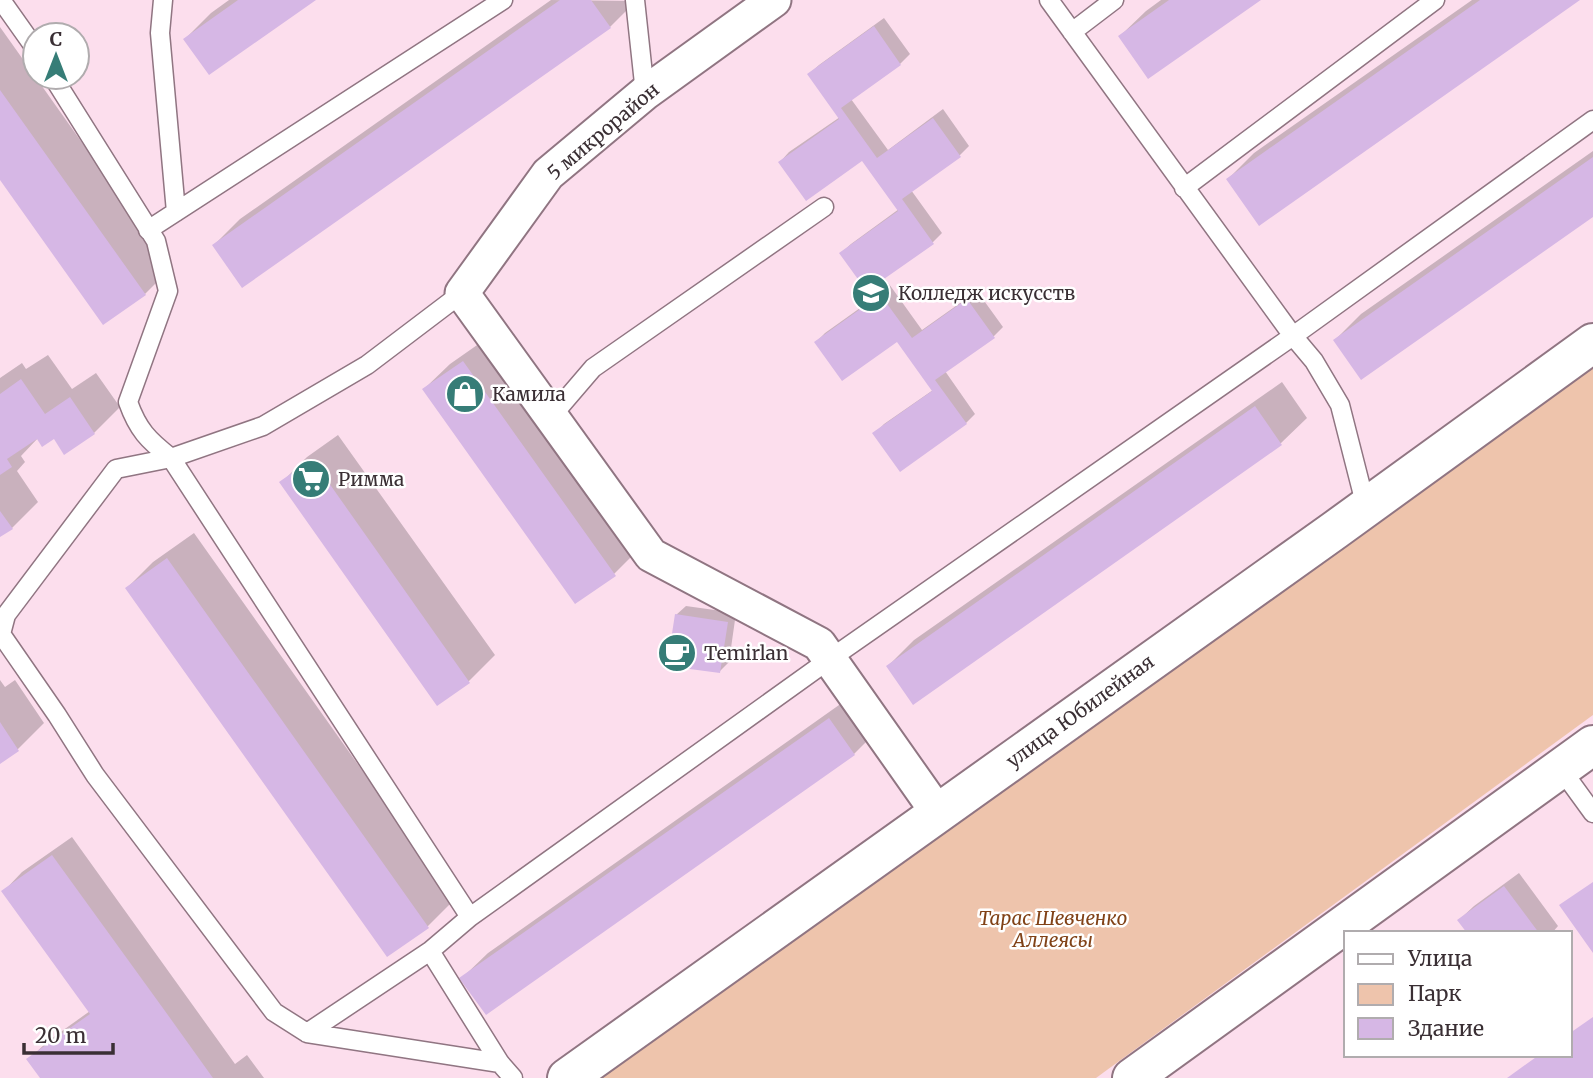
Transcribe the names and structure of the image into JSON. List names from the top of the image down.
{
  "streets": {
    "street": ["5 микрорайон", "улица Юбилейная"]
  },
  "parks": ["Тарас Шевченко Аллеясы"],
  "places": {
    "school or university": ["Колледж искусств"],
    "shop": ["Камила"],
    "supermarket": ["Римма"],
    "cafe": ["Temirlan"]
  },
  "legend": ["Улица", "Парк", "Здание"],
  "scale_bar": "20 m",
  "north": "top"
}
